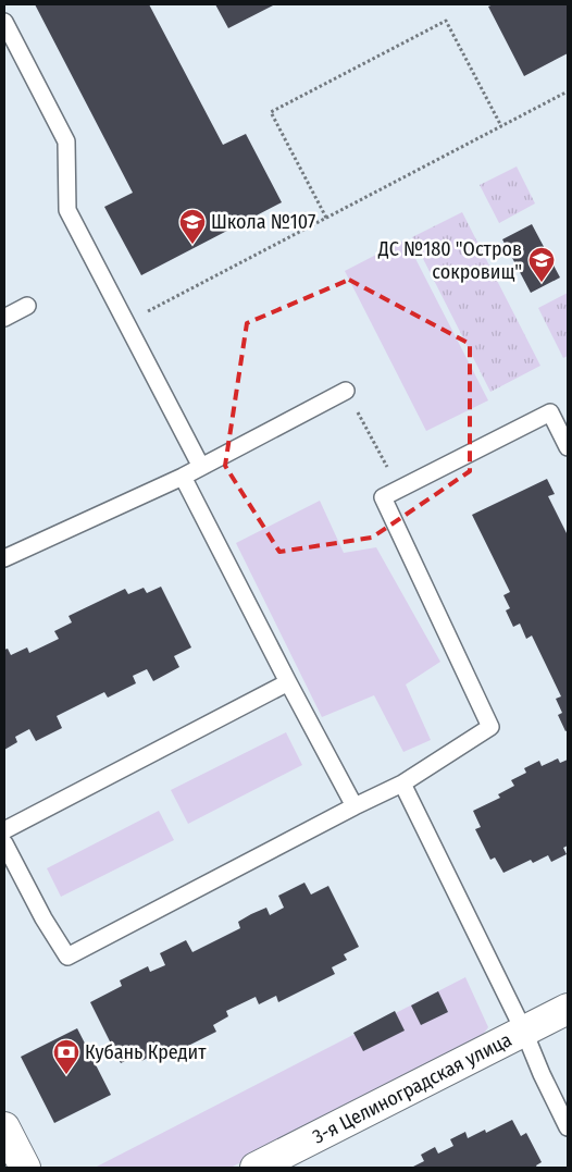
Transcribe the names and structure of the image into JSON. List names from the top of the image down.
{
  "streets": {
    "street": ["3-я Целиноградская улица"]
  },
  "places": {
    "school or university": ["Школа №107", "ДС №180 \"Остров сокровищ\""],
    "bank": ["Кубань Кредит"]
  }
}
